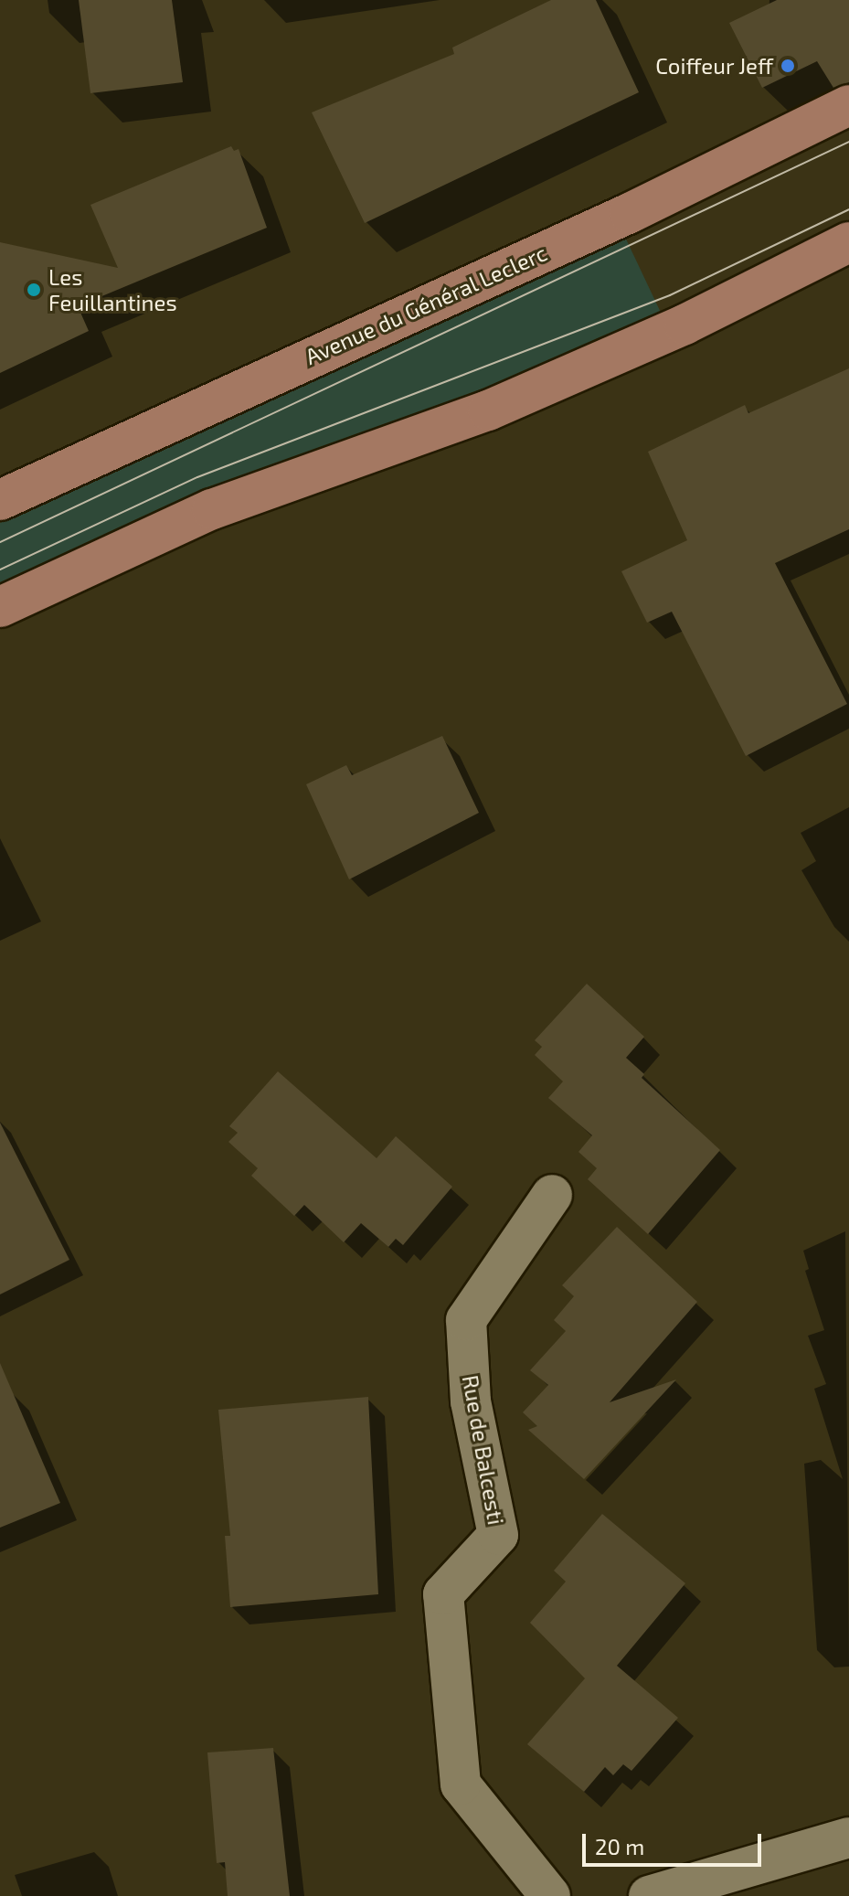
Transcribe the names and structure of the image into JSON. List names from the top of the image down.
{
  "streets": {
    "main road": ["Avenue du Général Leclerc"],
    "street": ["Rue de Balcesti"]
  },
  "places": ["Coiffeur Jeff", "Les Feuillantines"],
  "scale_bar": "20 m"
}
